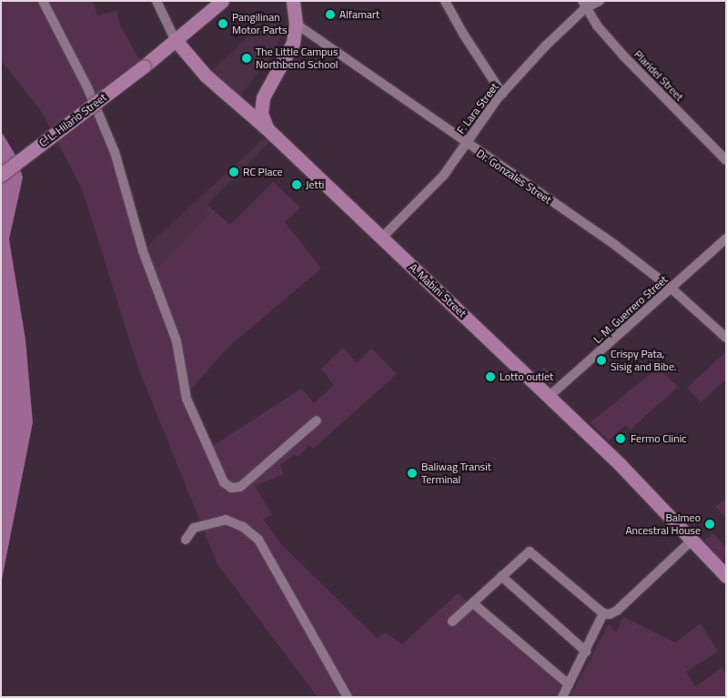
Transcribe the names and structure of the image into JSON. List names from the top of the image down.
{
  "streets": {
    "main road": ["C. L. Hilario Street", "A. Mabini Street"],
    "street": [
      "Plaridel Street",
      "F. Lara Street",
      "Dr. Gonzales Street",
      "L. M. Guerrero Street"
    ]
  },
  "crossings": [
    ["Plaridel Street", "F. Lara Street"],
    ["F. Lara Street", "Dr. Gonzales Street"],
    ["F. Lara Street", "A. Mabini Street"],
    ["C. L. Hilario Street", "A. Mabini Street"],
    ["Dr. Gonzales Street", "L. M. Guerrero Street"],
    ["A. Mabini Street", "L. M. Guerrero Street"]
  ],
  "places": [
    "Alfamart",
    "Pangilinan Motor Parts",
    "The Little Campus Northbend School",
    "RC Place",
    "Jetti",
    "Crispy Pata, Sisig and Bibe.",
    "Lotto outlet",
    "Fermo Clinic",
    "Baliwag Transit Terminal",
    "Balmeo Ancestral House"
  ]
}
